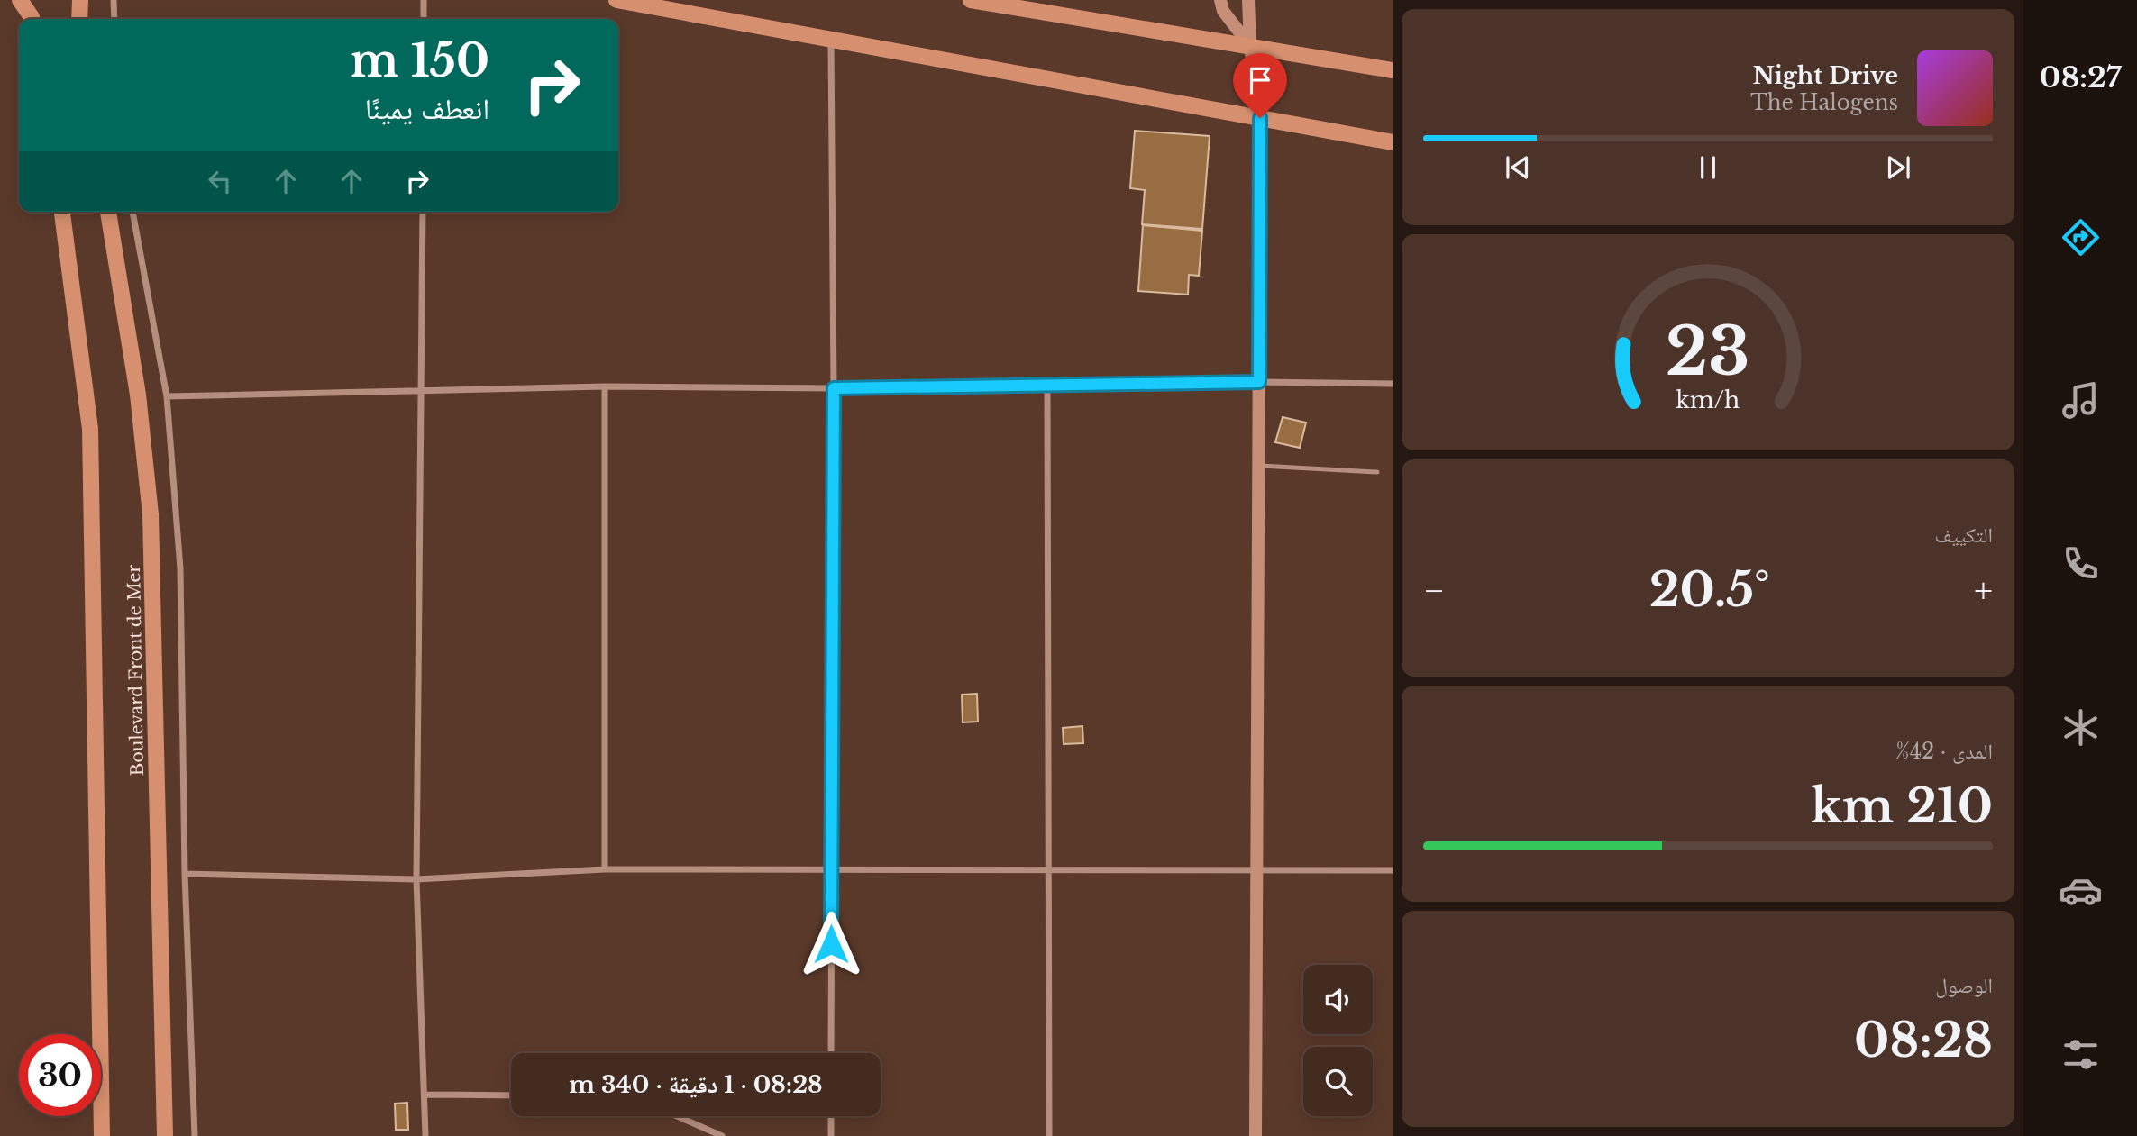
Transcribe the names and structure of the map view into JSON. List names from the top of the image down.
{
  "streets": {
    "main road": ["Boulevard Front de Mer"]
  },
  "page": {
    "tabs": "08:27",
    "turn": ["150 m", "انعطف يمينًا"],
    "song": ["Night Drive", "The Halogens"],
    "tile": [
      "التكييف",
      ["المدى · 42%", "210 km"],
      ["الوصول", "08:28"]
    ],
    "heat": ["−", "20.5°", "+"],
    "limit": "30",
    "trip": "08:28 · 1 دقيقة · 340 m",
    "gauge": ["23", "km/h"]
  }
}
